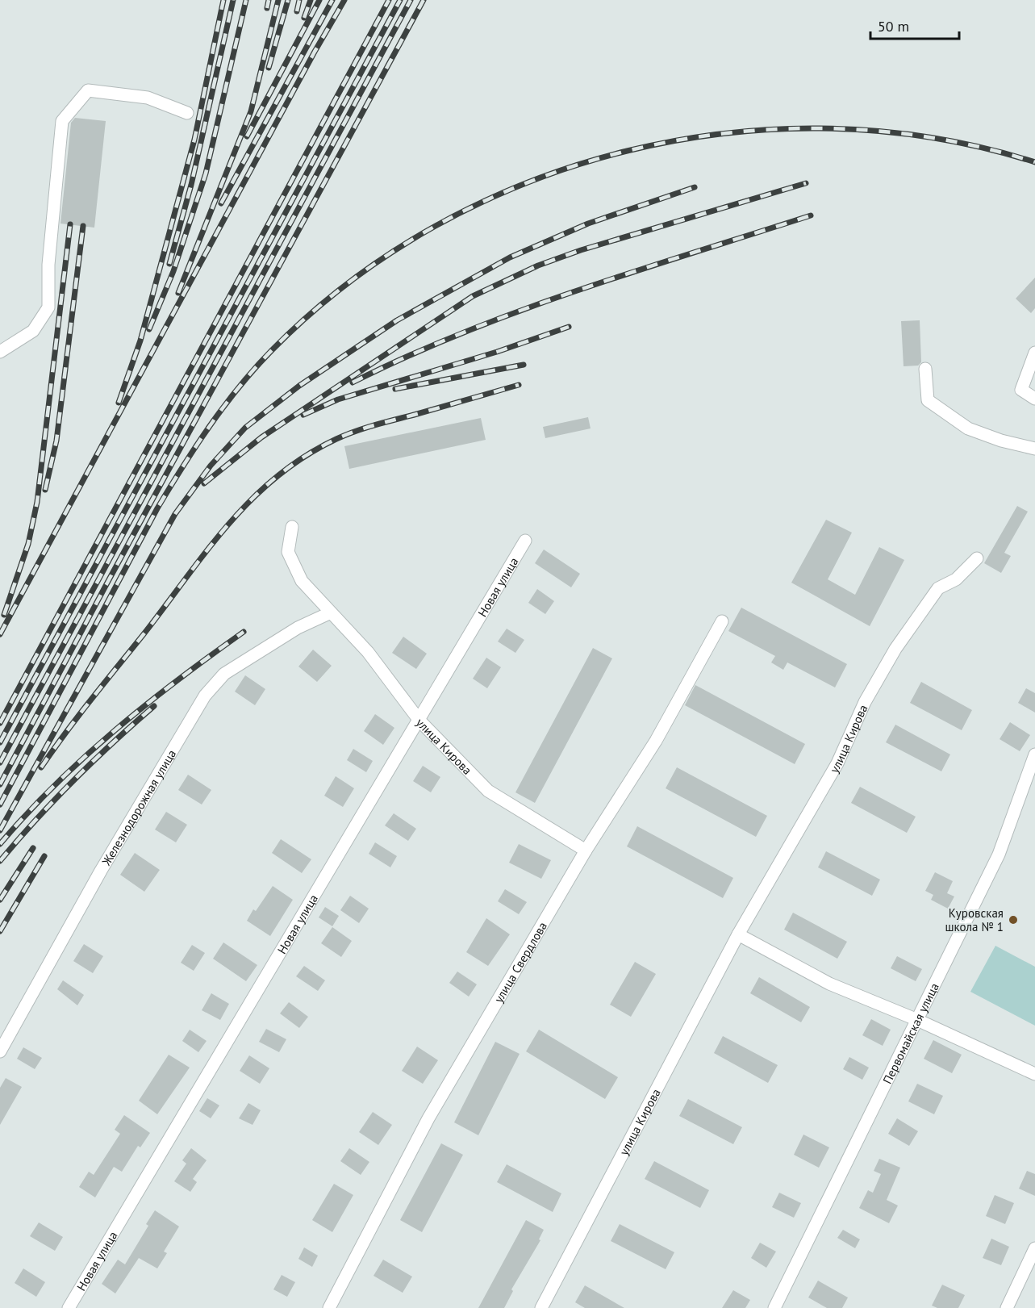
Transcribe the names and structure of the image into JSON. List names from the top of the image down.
{
  "streets": {
    "street": [
      "Новая улица",
      "улица Кирова",
      "Железнодорожная улица",
      "улица Свердлова",
      "Первомайская улица"
    ]
  },
  "crossings": [
    ["Новая улица", "улица Кирова"],
    ["улица Кирова", "Железнодорожная улица"],
    ["улица Кирова", "улица Свердлова"]
  ],
  "places": ["Куровская школа № 1"],
  "scale_bar": "50 m"
}
